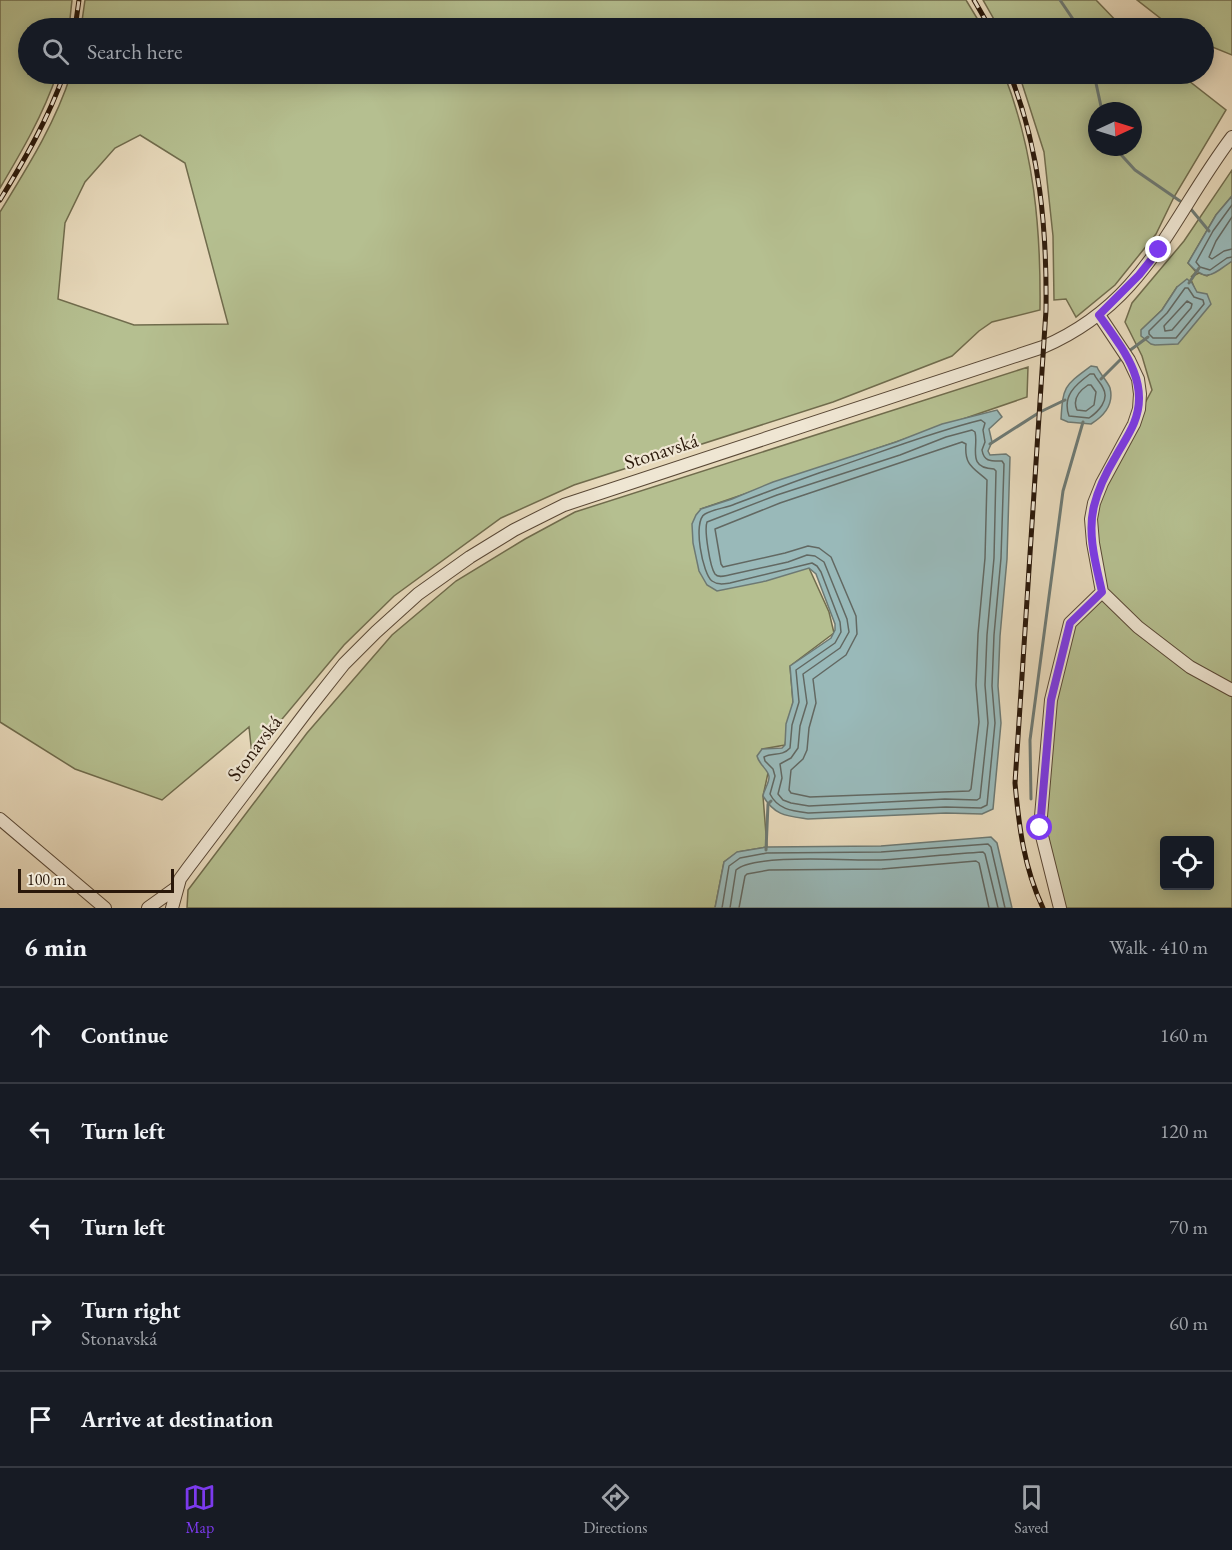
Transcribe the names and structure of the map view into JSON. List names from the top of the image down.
{
  "streets": {
    "street": ["Stonavská"]
  },
  "scale_bar": "100 m",
  "north": "right",
  "page": {
    "search": "Search here",
    "scale": "100 m",
    "heading": ["6 min", "Walk · 410 m"],
    "list": [
      ["Continue", "160 m"],
      ["Turn left", "120 m"],
      ["Turn left", "70 m"],
      ["Turn right", "Stonavská", "60 m"],
      "Arrive at destination"
    ],
    "nav": ["Map", "Directions", "Saved"]
  }
}
